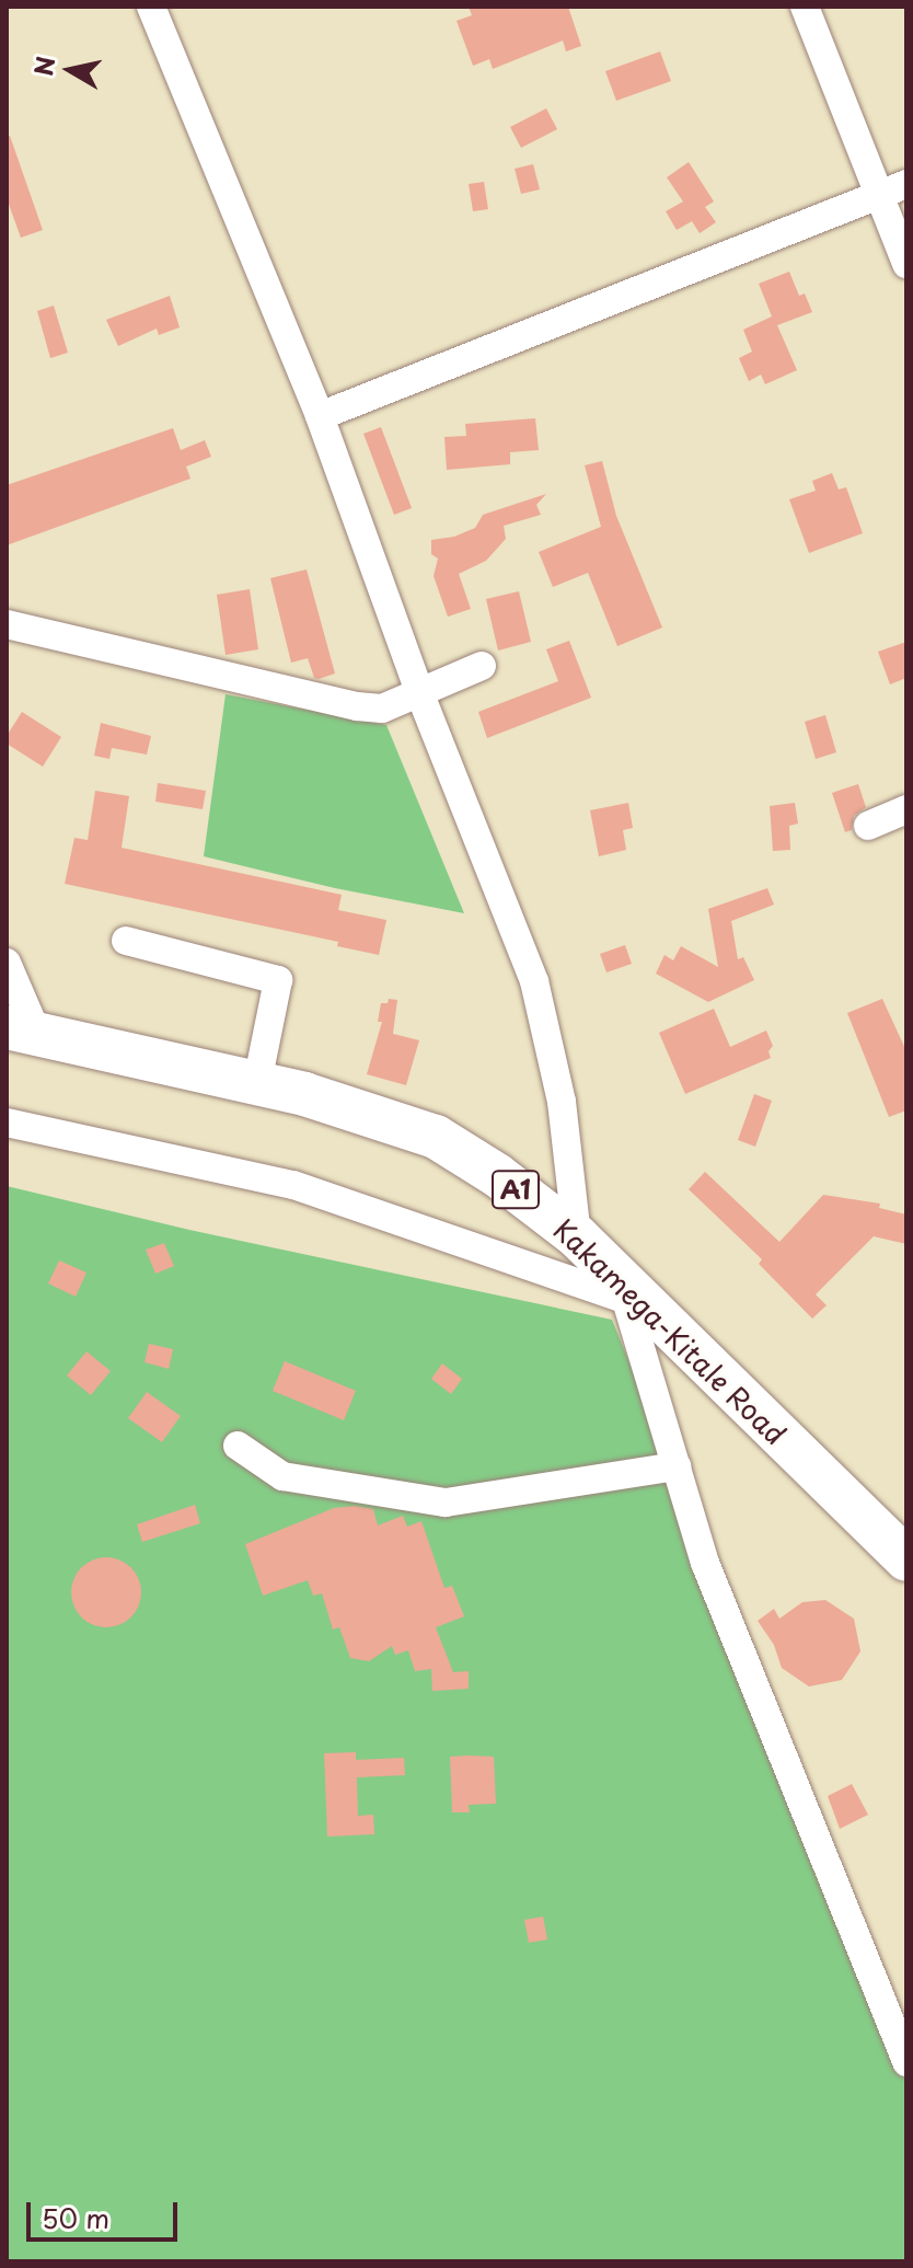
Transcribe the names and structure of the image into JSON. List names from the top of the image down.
{
  "streets": {
    "highway": ["A1", "Kakamega-Kitale Road"]
  },
  "scale_bar": "50 m",
  "north": "left"
}
